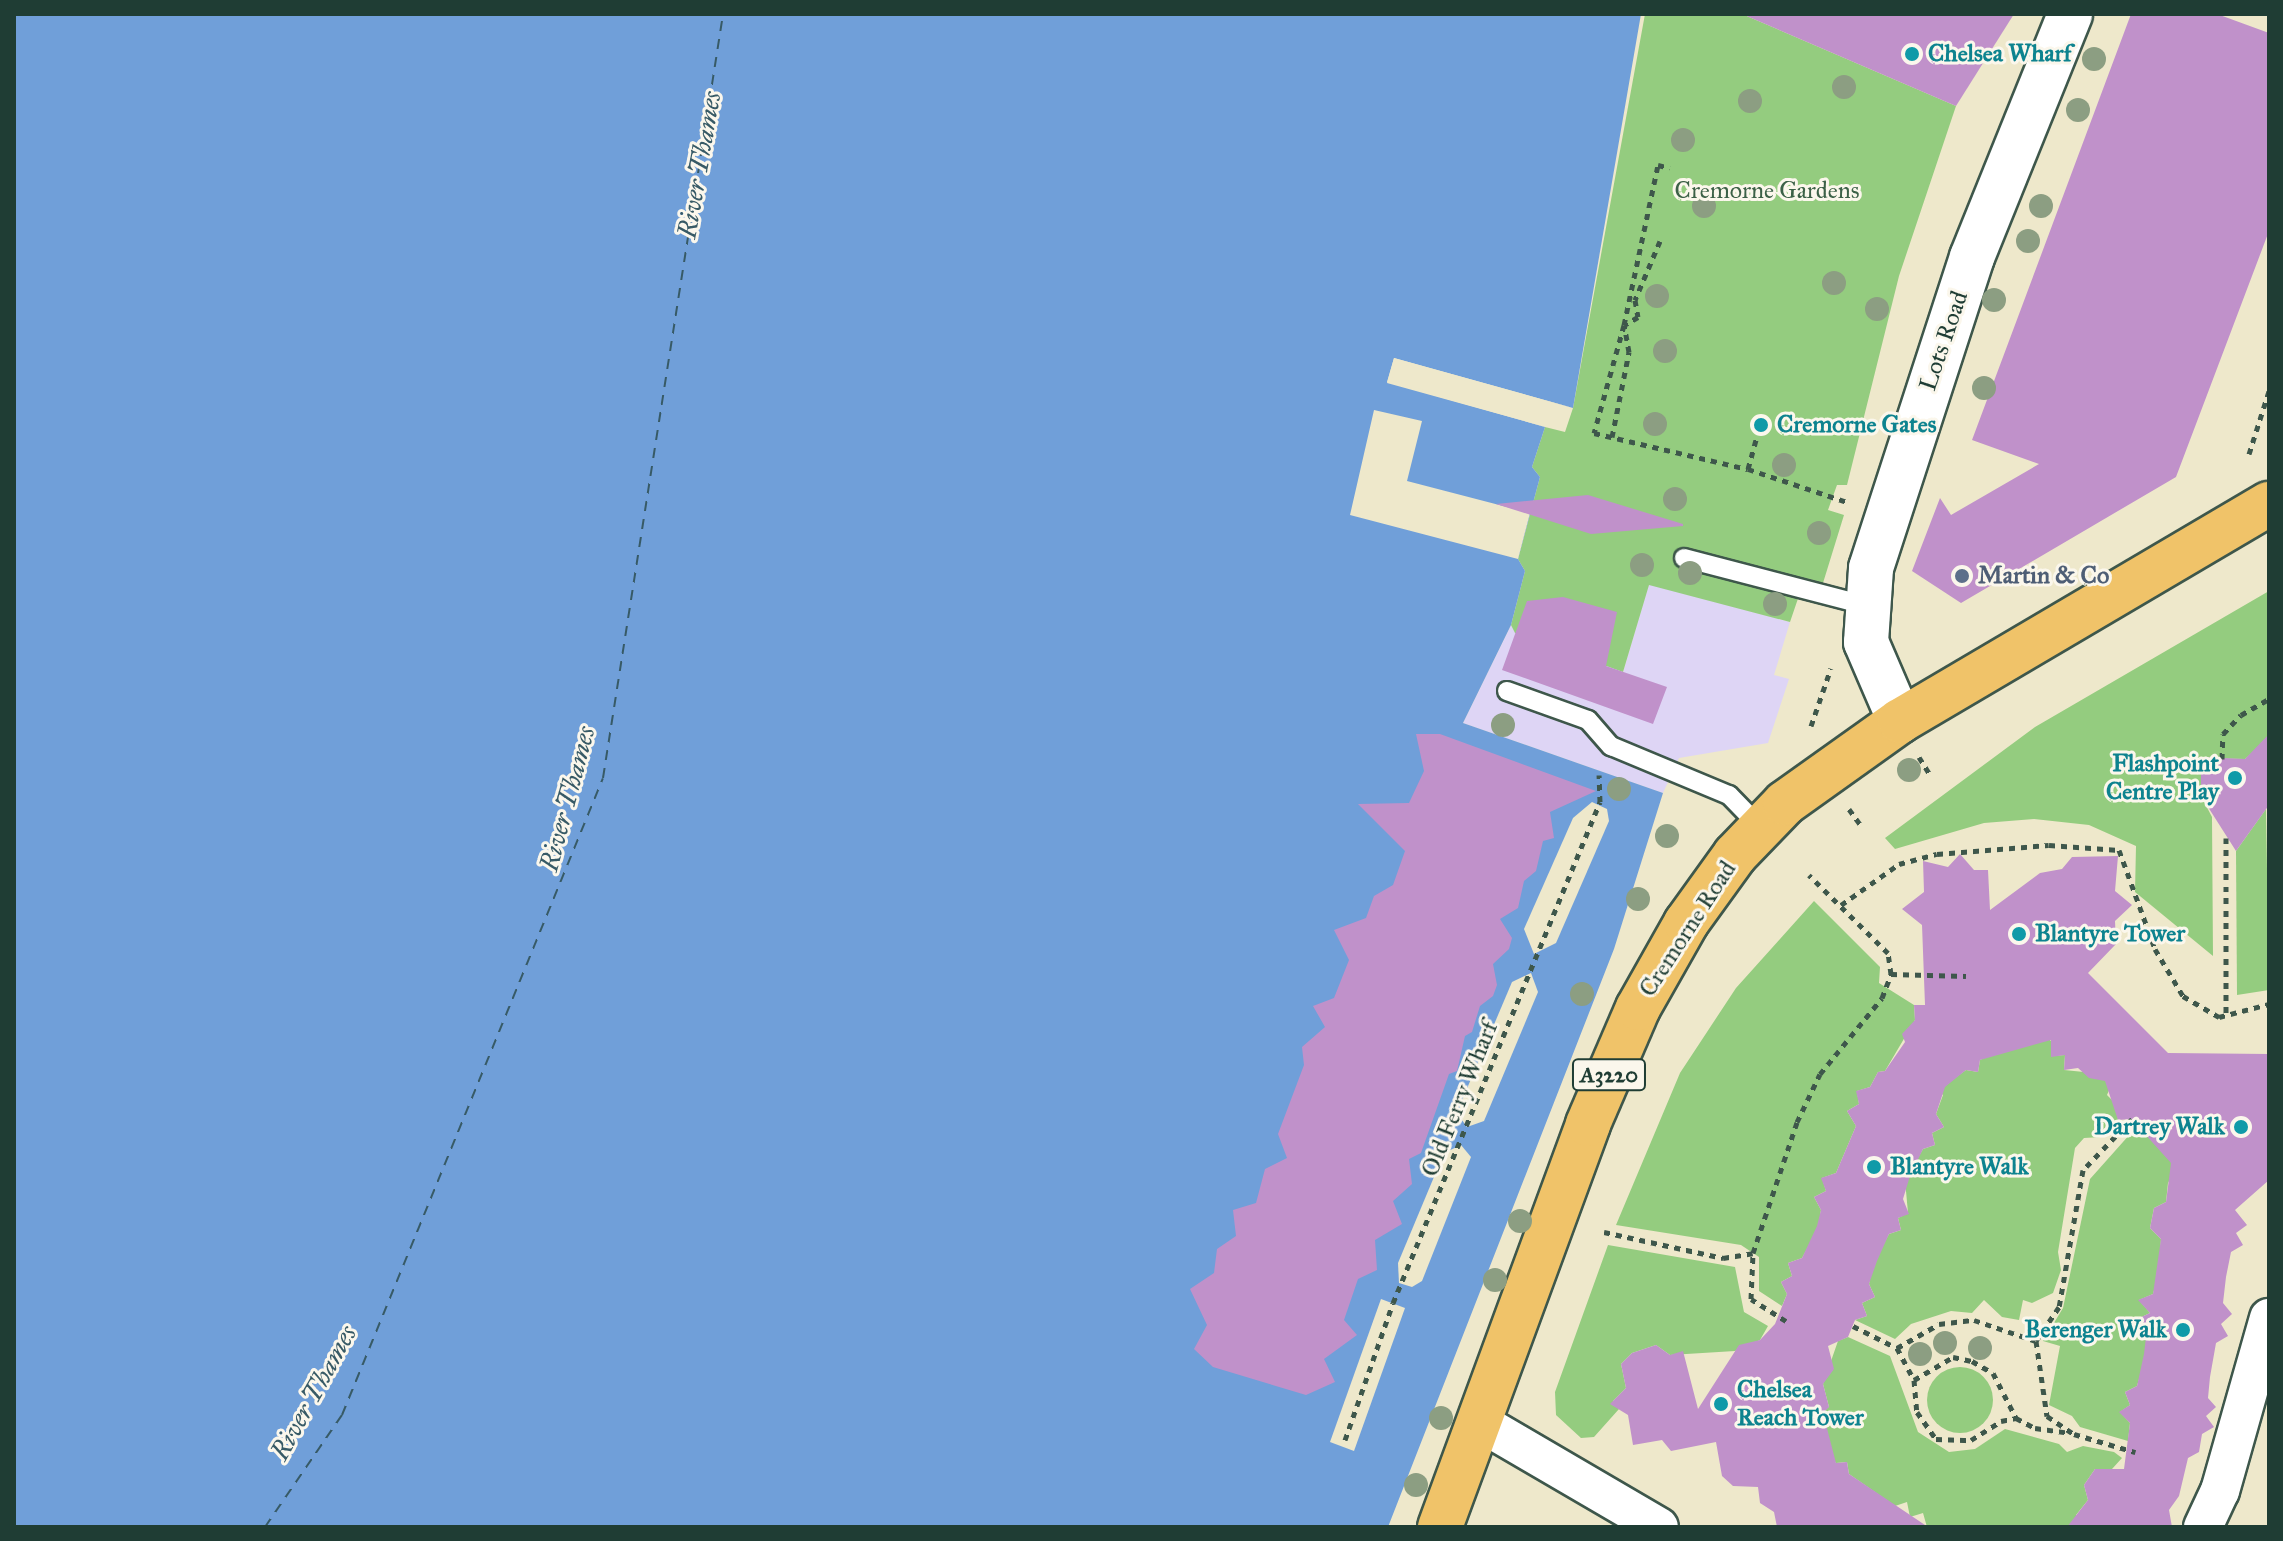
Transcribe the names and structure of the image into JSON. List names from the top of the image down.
{
  "streets": {
    "highway": ["Cremorne Road", "A3220"],
    "street": ["Lots Road"],
    "path": ["Old Ferry Wharf"]
  },
  "crossings": [
    ["Lots Road", "Cremorne Road"],
    ["Cremorne Road", "A3220"]
  ],
  "water": ["River Thames"],
  "parks": ["Cremorne Gardens"],
  "places": [
    "Chelsea Wharf",
    "Cremorne Gates",
    "Martin & Co",
    "Flashpoint Centre Play",
    "Blantyre Tower",
    "Dartrey Walk",
    "Blantyre Walk",
    "Berenger Walk",
    "Chelsea Reach Tower"
  ]
}
